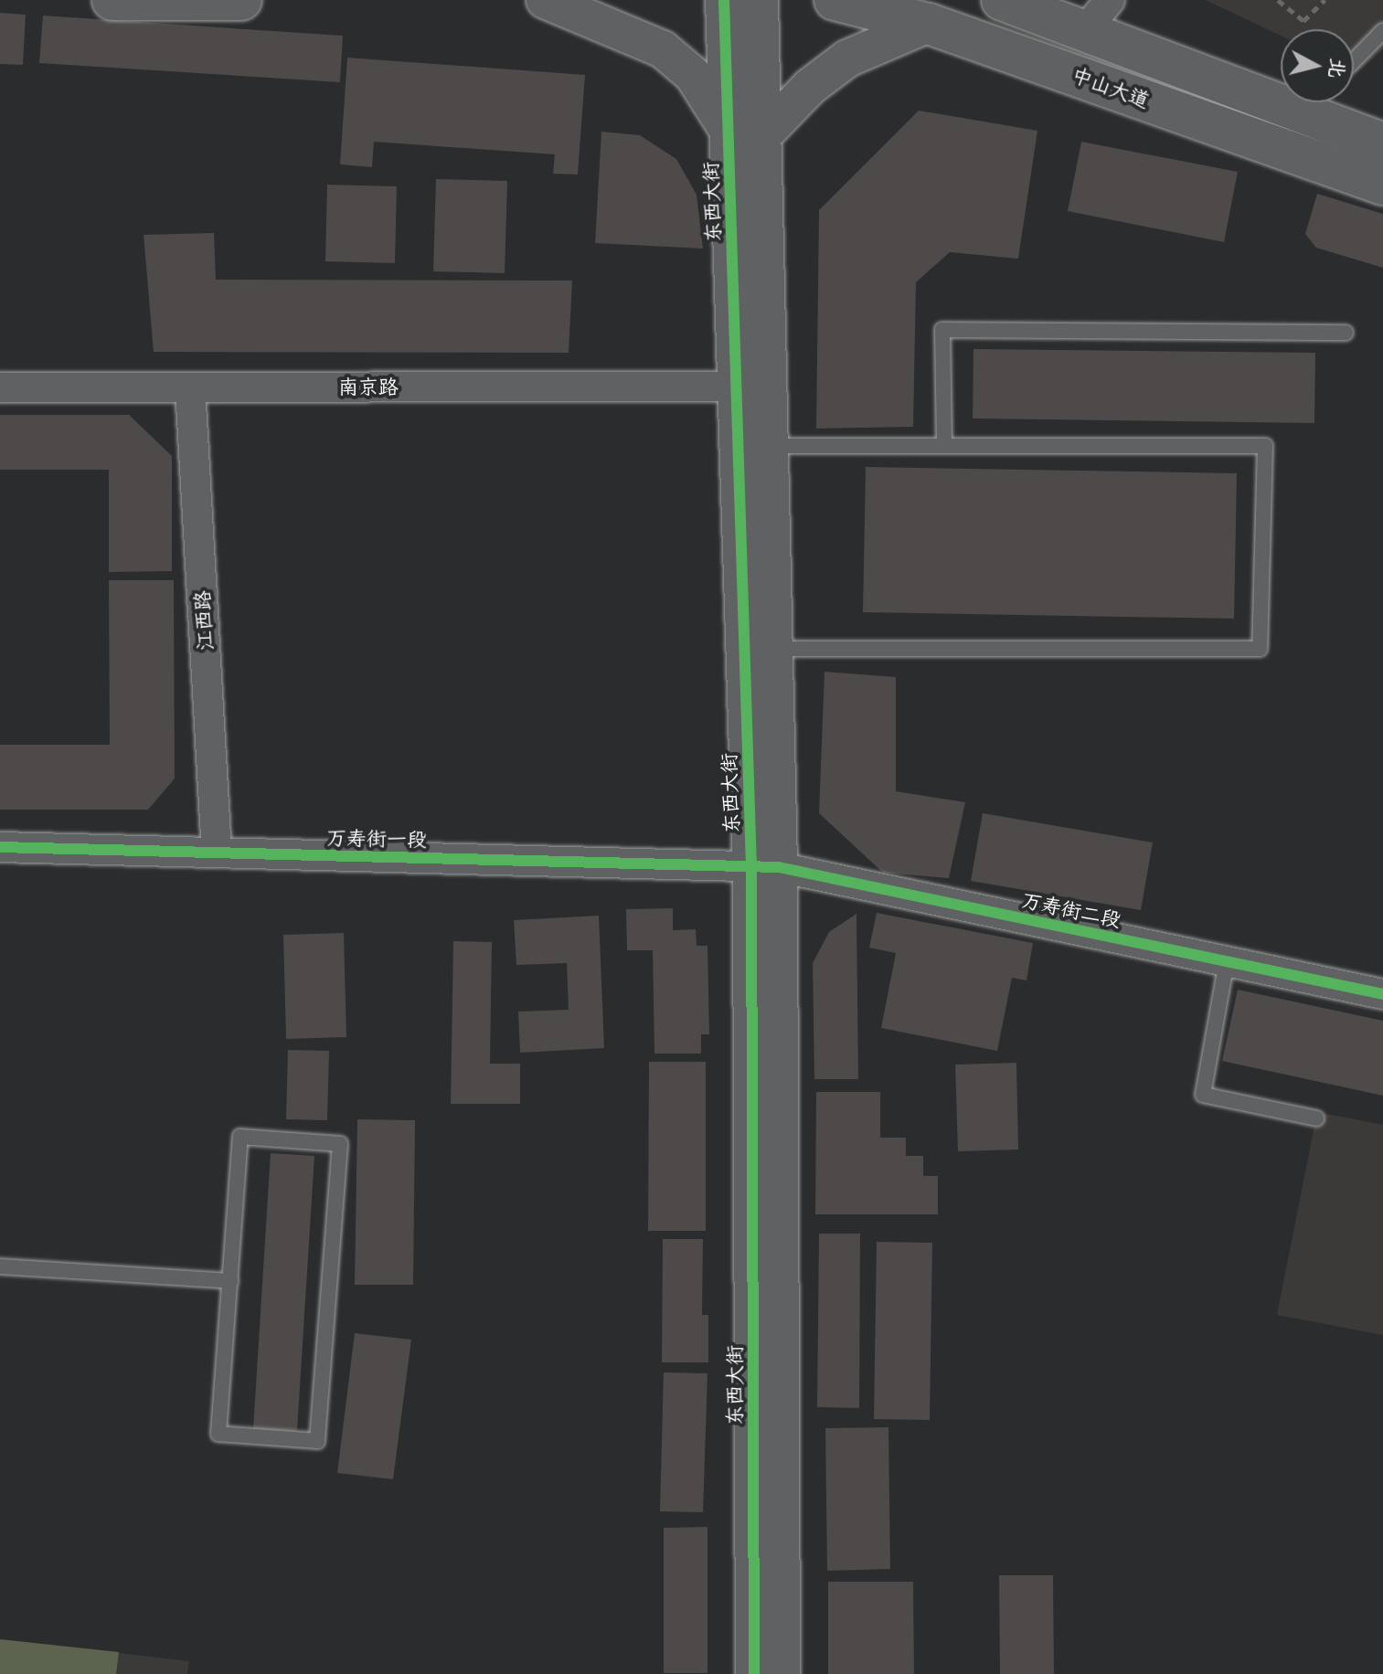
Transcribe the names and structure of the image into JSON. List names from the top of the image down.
{
  "streets": {
    "main road": ["中山大道"],
    "street": [
      "东西大街",
      "南京路",
      "江西路",
      "万寿街一段",
      "万寿街二段"
    ]
  },
  "crossings": [
    ["东西大街", "南京路"],
    ["东西大街", "万寿街一段"],
    ["东西大街", "万寿街二段"],
    ["南京路", "江西路"],
    ["江西路", "万寿街一段"],
    ["万寿街一段", "万寿街二段"]
  ],
  "north": "right"
}
